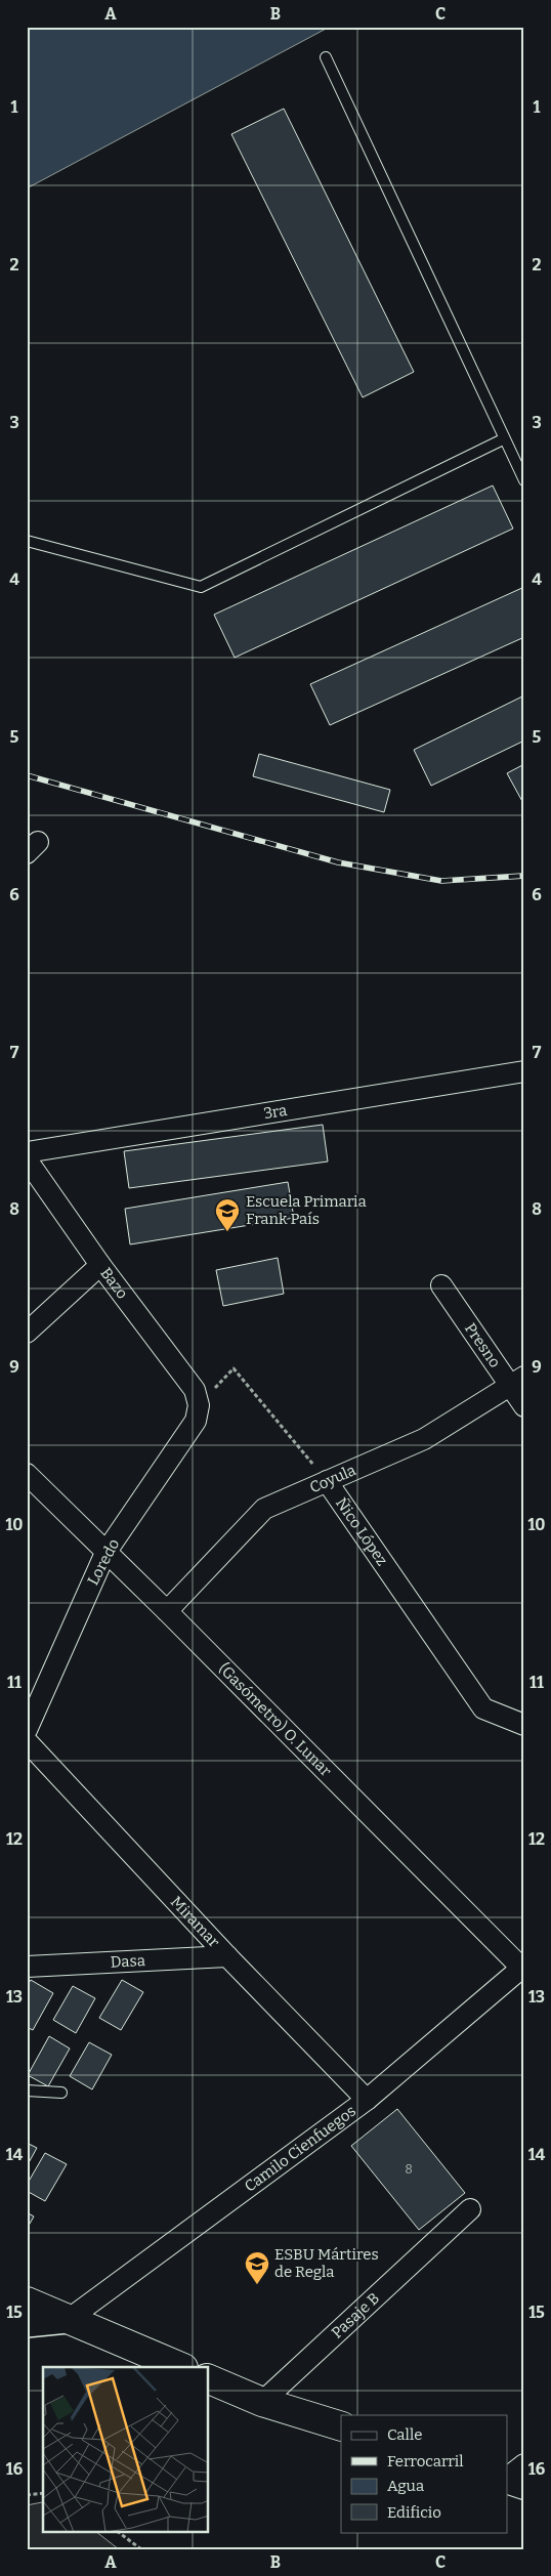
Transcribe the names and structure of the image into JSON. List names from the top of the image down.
{
  "streets": {
    "street": [
      "3ra",
      "Bazo",
      "Presno",
      "Coyula",
      "Ñico López",
      "Loredo",
      "(Gasómetro) O. Lunar",
      "Miramar",
      "Dasa",
      "Camilo Cienfuegos",
      "Pasaje B"
    ]
  },
  "crossings": [
    ["Bazo", "Ñico López"],
    ["Bazo", "Loredo"],
    ["Presno", "Coyula"],
    ["Coyula", "Ñico López"],
    ["Coyula", "(Gasómetro) O. Lunar"],
    ["Ñico López", "Loredo"],
    ["Loredo", "(Gasómetro) O. Lunar"],
    ["(Gasómetro) O. Lunar", "Camilo Cienfuegos"],
    ["Miramar", "Dasa"],
    ["Miramar", "Camilo Cienfuegos"]
  ],
  "places": {
    "school or university": ["Escuela Primaria Frank País", "ESBU Mártires de Regla"]
  },
  "house_numbers": ["8"],
  "legend": [
    "Calle",
    "Ferrocarril",
    "Agua",
    "Edificio"
  ],
  "grid": {
    "columns": ["A", "B", "C"],
    "rows": [
      "1",
      "2",
      "3",
      "4",
      "5",
      "6",
      "7",
      "8",
      "9",
      "10",
      "11",
      "12",
      "13",
      "14",
      "15",
      "16"
    ]
  }
}
